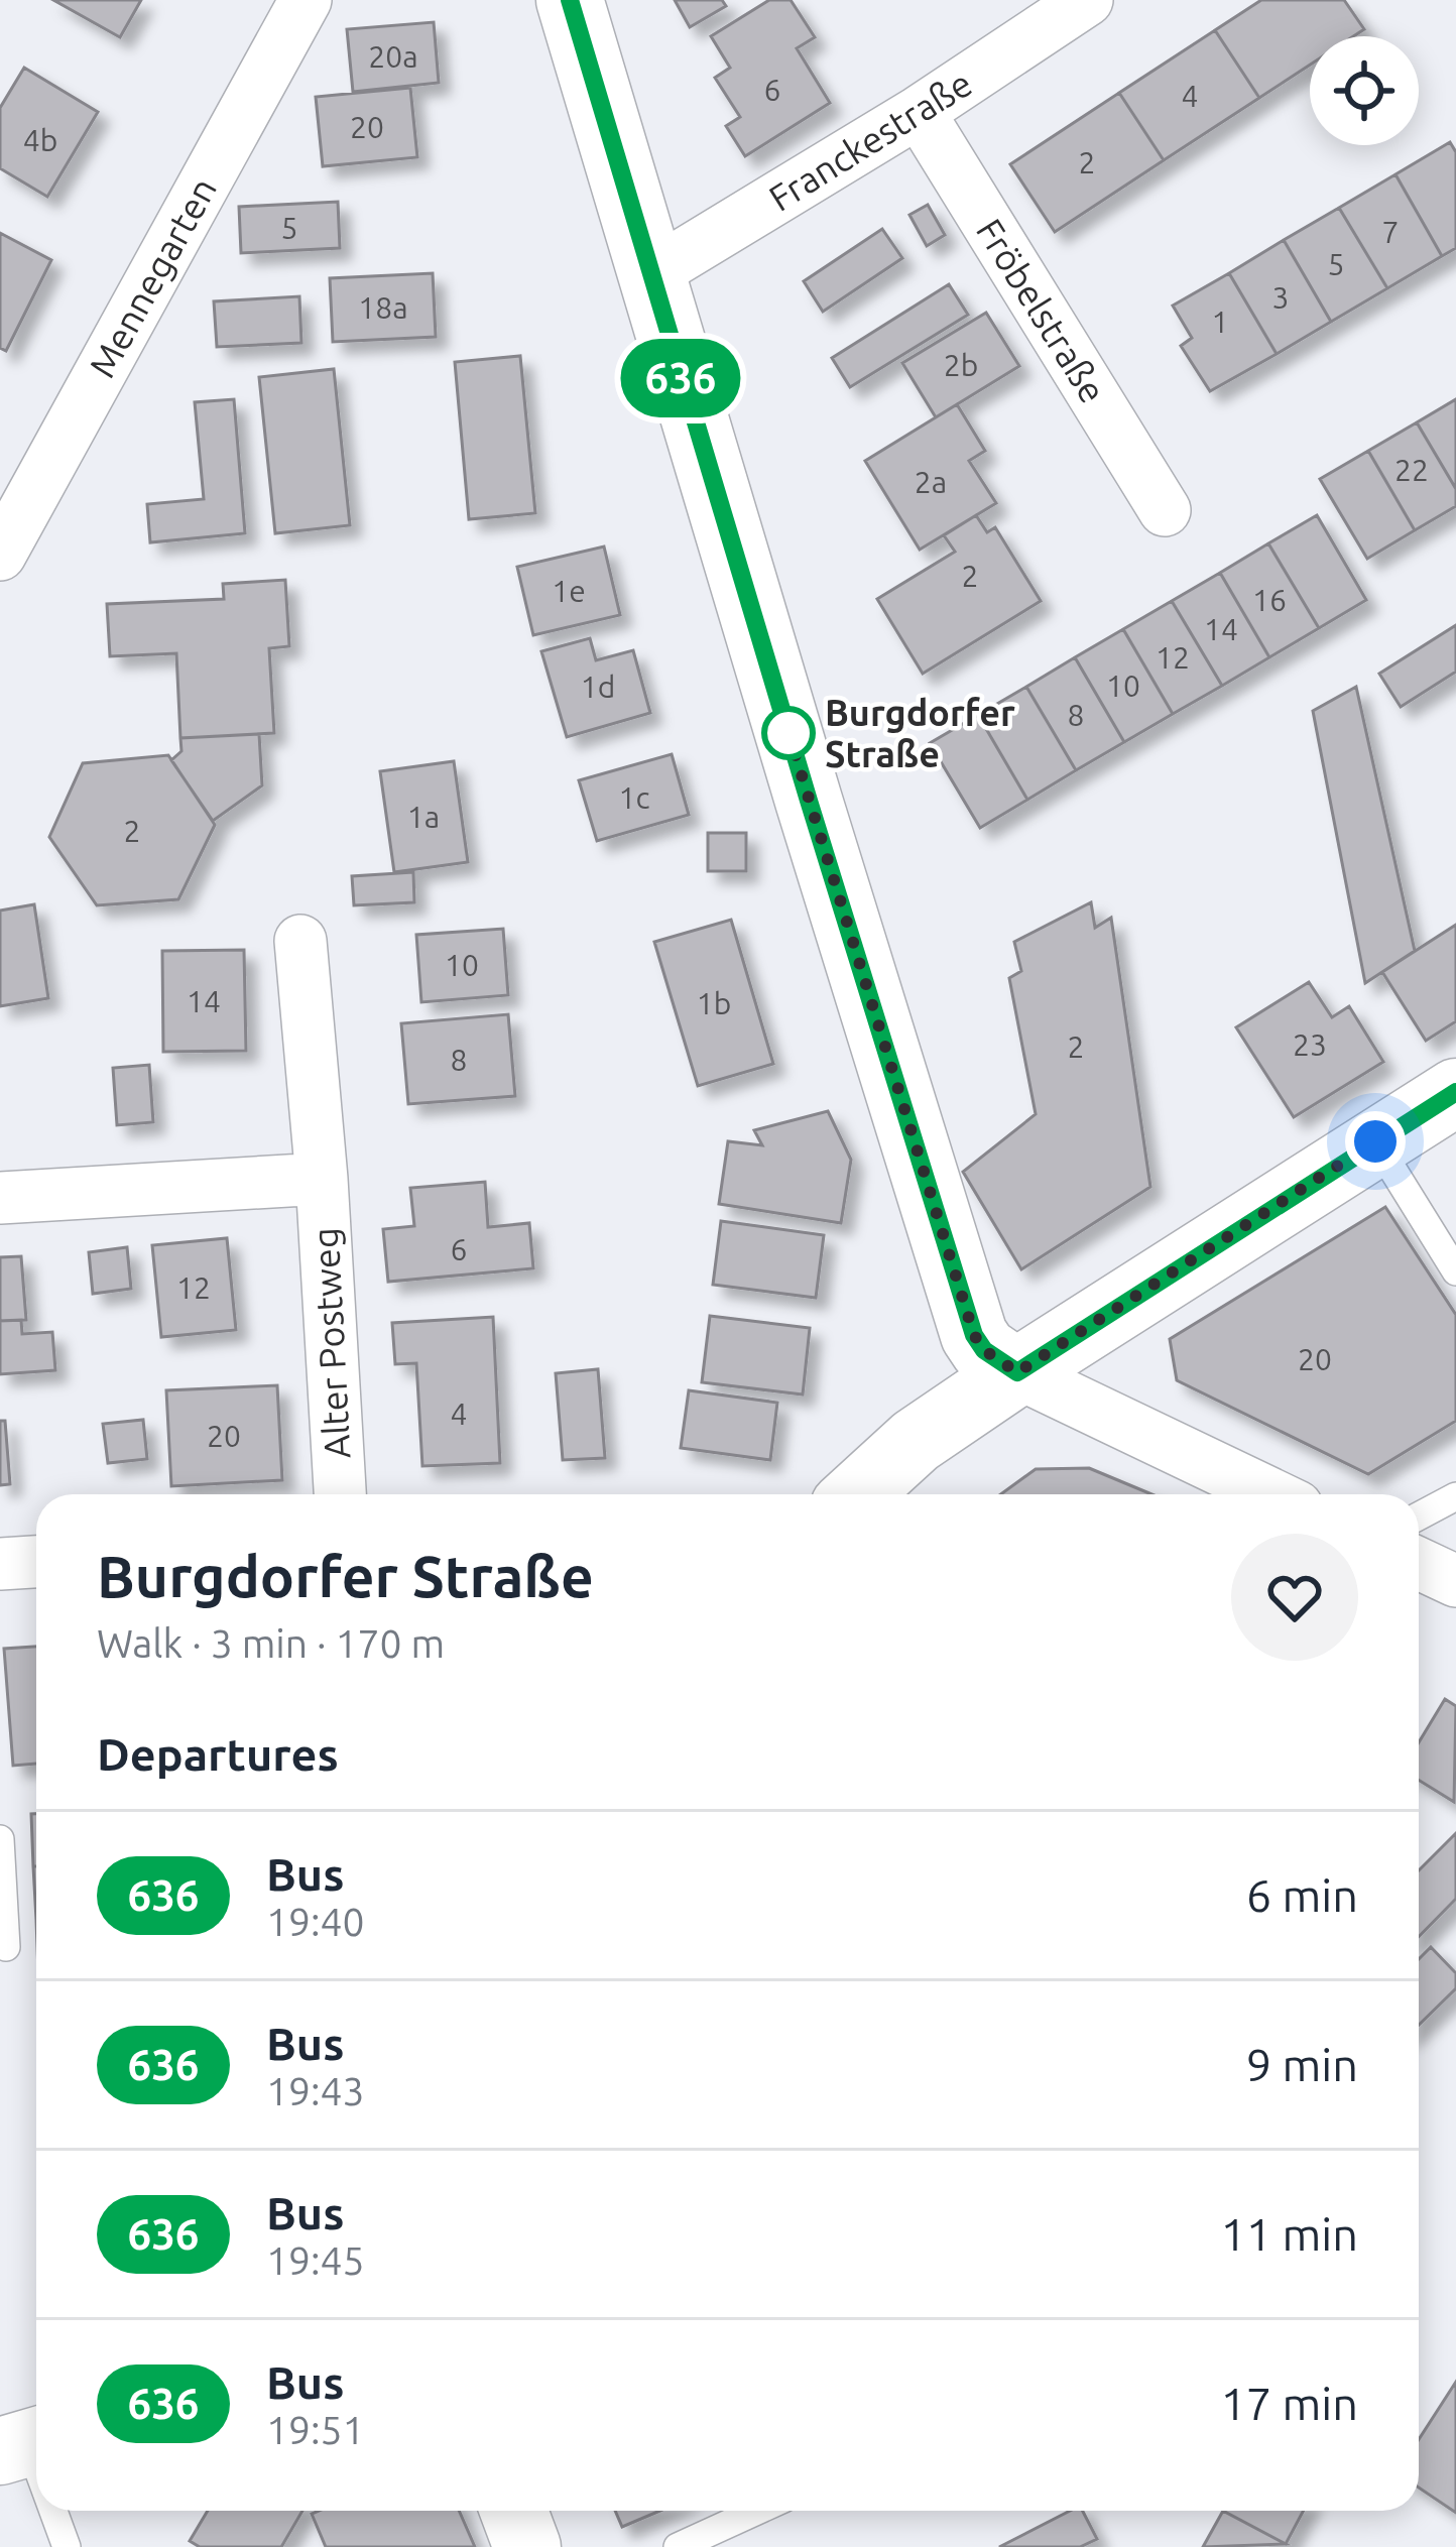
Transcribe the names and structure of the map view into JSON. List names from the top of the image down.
{
  "streets": {
    "street": [
      "Franckestraße",
      "Mennegarten",
      "Fröbelstraße",
      "Alter Postweg"
    ]
  },
  "crossings": [
    ["Franckestraße", "Fröbelstraße"]
  ],
  "places": ["Burgdorfer Straße"],
  "lines": ["bus line 636"],
  "house_numbers": [
    "20a",
    "6",
    "4",
    "20",
    "4b",
    "2",
    "5",
    "7",
    "5",
    "3",
    "18a",
    "1",
    "2b",
    "22",
    "2a",
    "2",
    "1e",
    "16",
    "14",
    "12",
    "10",
    "1d",
    "8",
    "1c",
    "1a",
    "2",
    "10",
    "14",
    "1b",
    "23",
    "2",
    "8",
    "6",
    "12",
    "20",
    "4",
    "20"
  ],
  "page": {
    "on_map": "636",
    "heading": [
      ["Burgdorfer Straße", "Walk · 3 min · 170 m"],
      "Departures"
    ],
    "list": [
      {
        "mark": "636",
        "name": "Bus",
        "note": "19:40",
        "value": "6 min"
      },
      {
        "mark": "636",
        "name": "Bus",
        "note": "19:43",
        "value": "9 min"
      },
      {
        "mark": "636",
        "name": "Bus",
        "note": "19:45",
        "value": "11 min"
      },
      {
        "mark": "636",
        "name": "Bus",
        "note": "19:51",
        "value": "17 min"
      }
    ]
  }
}
